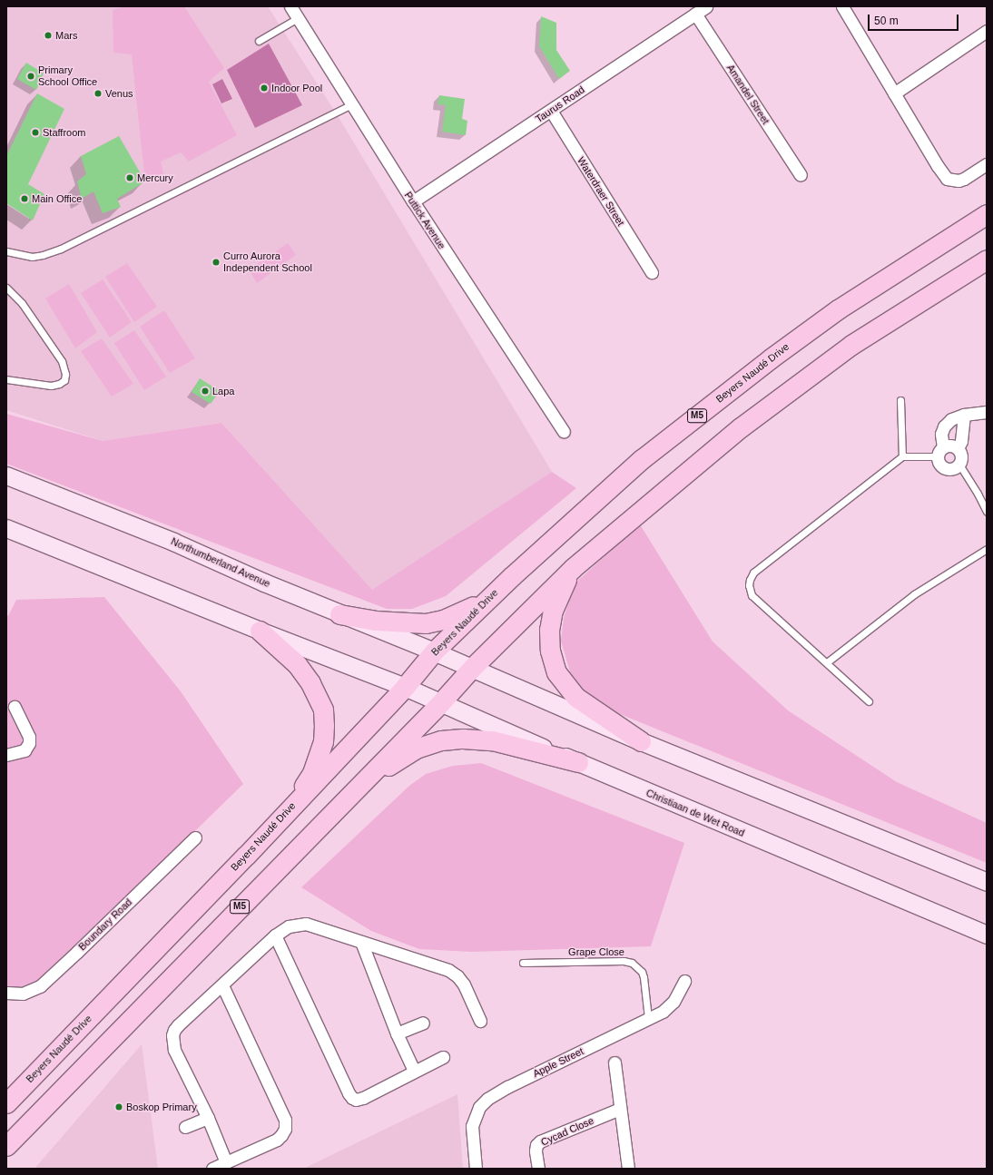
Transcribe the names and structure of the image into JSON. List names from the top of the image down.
{
  "streets": {
    "main road": [
      "Beyers Naudé Drive",
      "M5",
      "Northumberland Avenue",
      "Christiaan de Wet Road"
    ],
    "street": [
      "Amandel Street",
      "Taurus Road",
      "Waterdraer Street",
      "Puttick Avenue",
      "Boundary Road",
      "Apple Street",
      "Cycad Close"
    ],
    "lane": ["Grape Close"]
  },
  "crossings": [
    ["Amandel Street", "Taurus Road"],
    ["Taurus Road", "Waterdraer Street"],
    ["Taurus Road", "Puttick Avenue"],
    ["Beyers Naudé Drive", "Northumberland Avenue"],
    ["Beyers Naudé Drive", "Christiaan de Wet Road"],
    ["M5", "Christiaan de Wet Road"],
    ["Grape Close", "Apple Street"]
  ],
  "places": [
    "Mars",
    "Primary School Office",
    "Indoor Pool",
    "Venus",
    "Staffroom",
    "Mercury",
    "Main Office",
    "Curro Aurora Independent School",
    "Lapa",
    "Boskop Primary"
  ],
  "scale_bar": "50 m"
}
